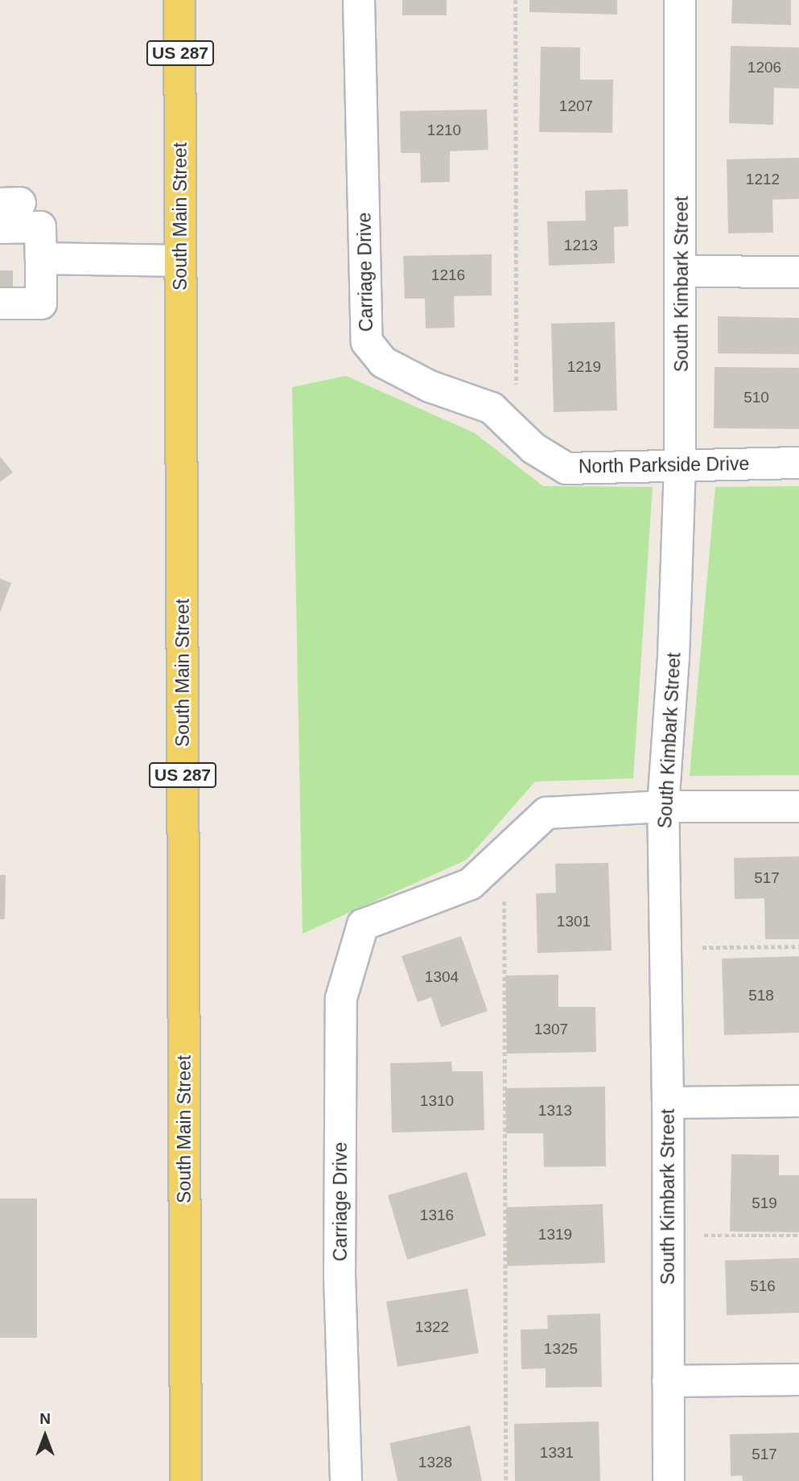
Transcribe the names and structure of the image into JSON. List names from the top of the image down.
{
  "streets": {
    "main road": ["US 287", "South Main Street"],
    "street": ["Carriage Drive", "South Kimbark Street", "North Parkside Drive"]
  },
  "crossings": [
    ["Carriage Drive", "South Kimbark Street"],
    ["Carriage Drive", "North Parkside Drive"],
    ["South Kimbark Street", "North Parkside Drive"]
  ],
  "house_numbers": [
    "1206",
    "1207",
    "1210",
    "1212",
    "1213",
    "1216",
    "1219",
    "510",
    "517",
    "1301",
    "1304",
    "518",
    "1307",
    "1310",
    "1313",
    "519",
    "1316",
    "1319",
    "516",
    "1322",
    "1325",
    "1331",
    "517",
    "1328"
  ],
  "north": "top"
}
